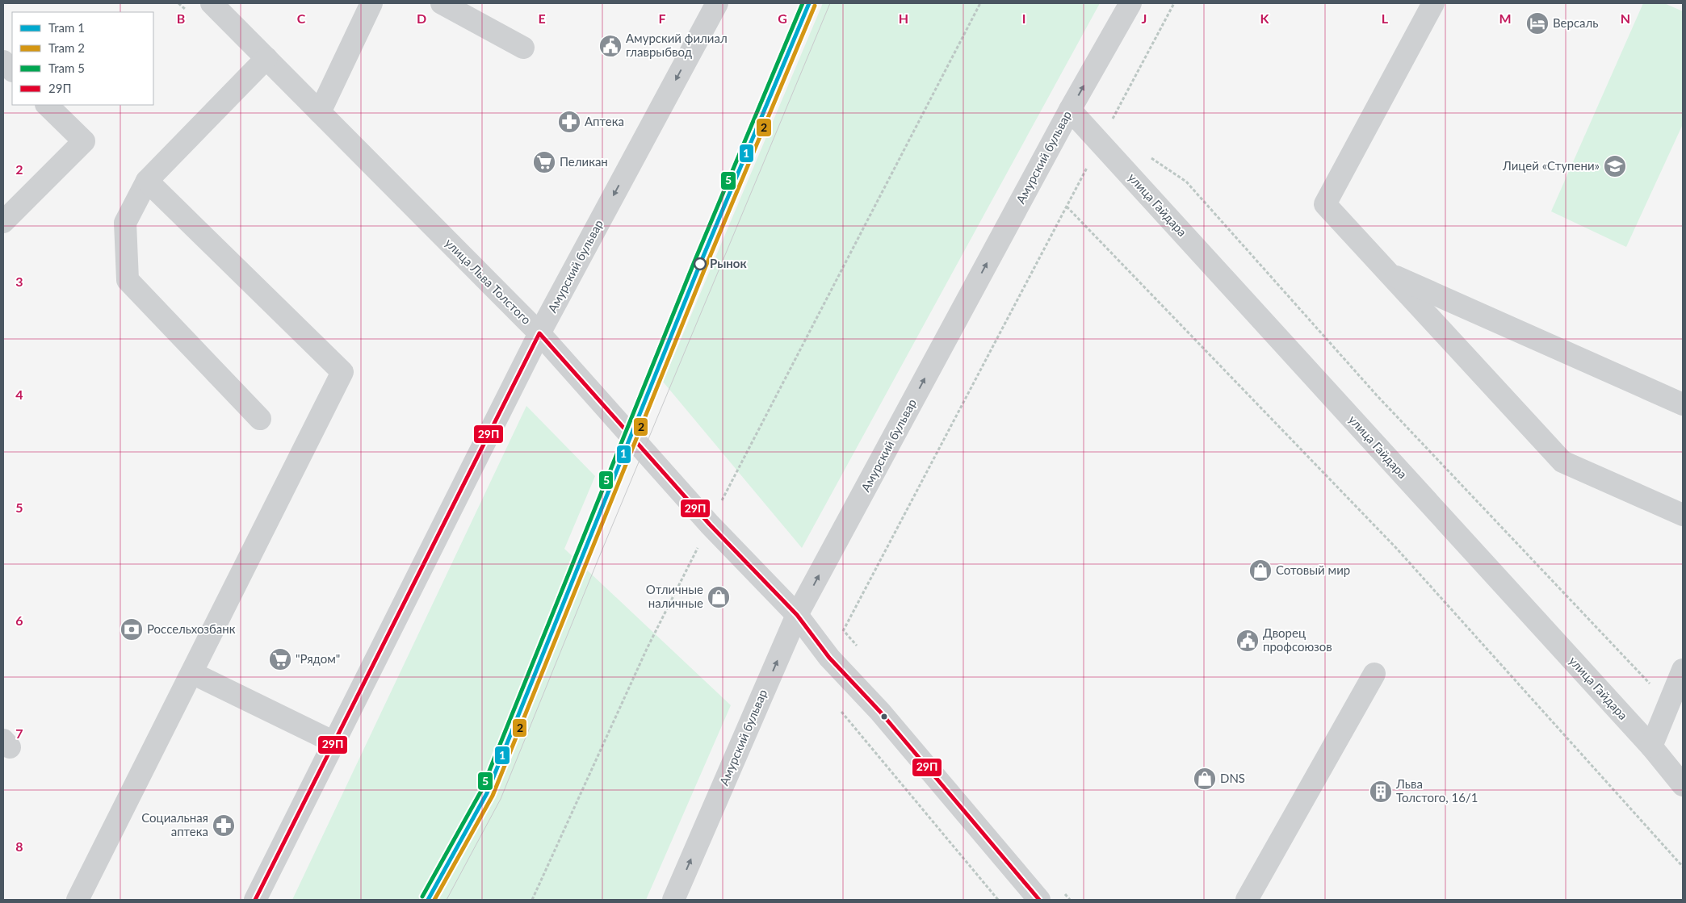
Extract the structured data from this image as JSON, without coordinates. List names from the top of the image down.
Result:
{
  "streets": {
    "street": ["Амурский бульвар", "улица Гайдара", "улица Льва Толстого"]
  },
  "crossings": [
    ["Амурский бульвар", "улица Гайдара"],
    ["Амурский бульвар", "улица Льва Толстого"]
  ],
  "places": {
    "hotel": ["Версаль"],
    "public building": ["Амурский филиал главрыбвод", "Дворец профсоюзов"],
    "pharmacy": ["Аптека", "Социальная аптека"],
    "supermarket": ["Пеликан", "\"Рядом\""],
    "school or university": ["Лицей «Ступени»"],
    "other": ["Рынок"],
    "shop": ["Сотовый мир", "Отличные наличные", "DNS"],
    "bank": ["Россельхозбанк"],
    "building": ["Льва Толстого, 16/1"]
  },
  "lines": [
    "tram line 1",
    "tram line 5",
    "tram line 2",
    "transit line 29П"
  ],
  "legend": [
    "Tram 1",
    "Tram 2",
    "Tram 5",
    "29П"
  ],
  "grid": {
    "columns": [
      "B",
      "C",
      "D",
      "E",
      "F",
      "G",
      "H",
      "I",
      "J",
      "K",
      "L",
      "M",
      "N"
    ],
    "rows": [
      "2",
      "3",
      "4",
      "5",
      "6",
      "7",
      "8"
    ]
  }
}
